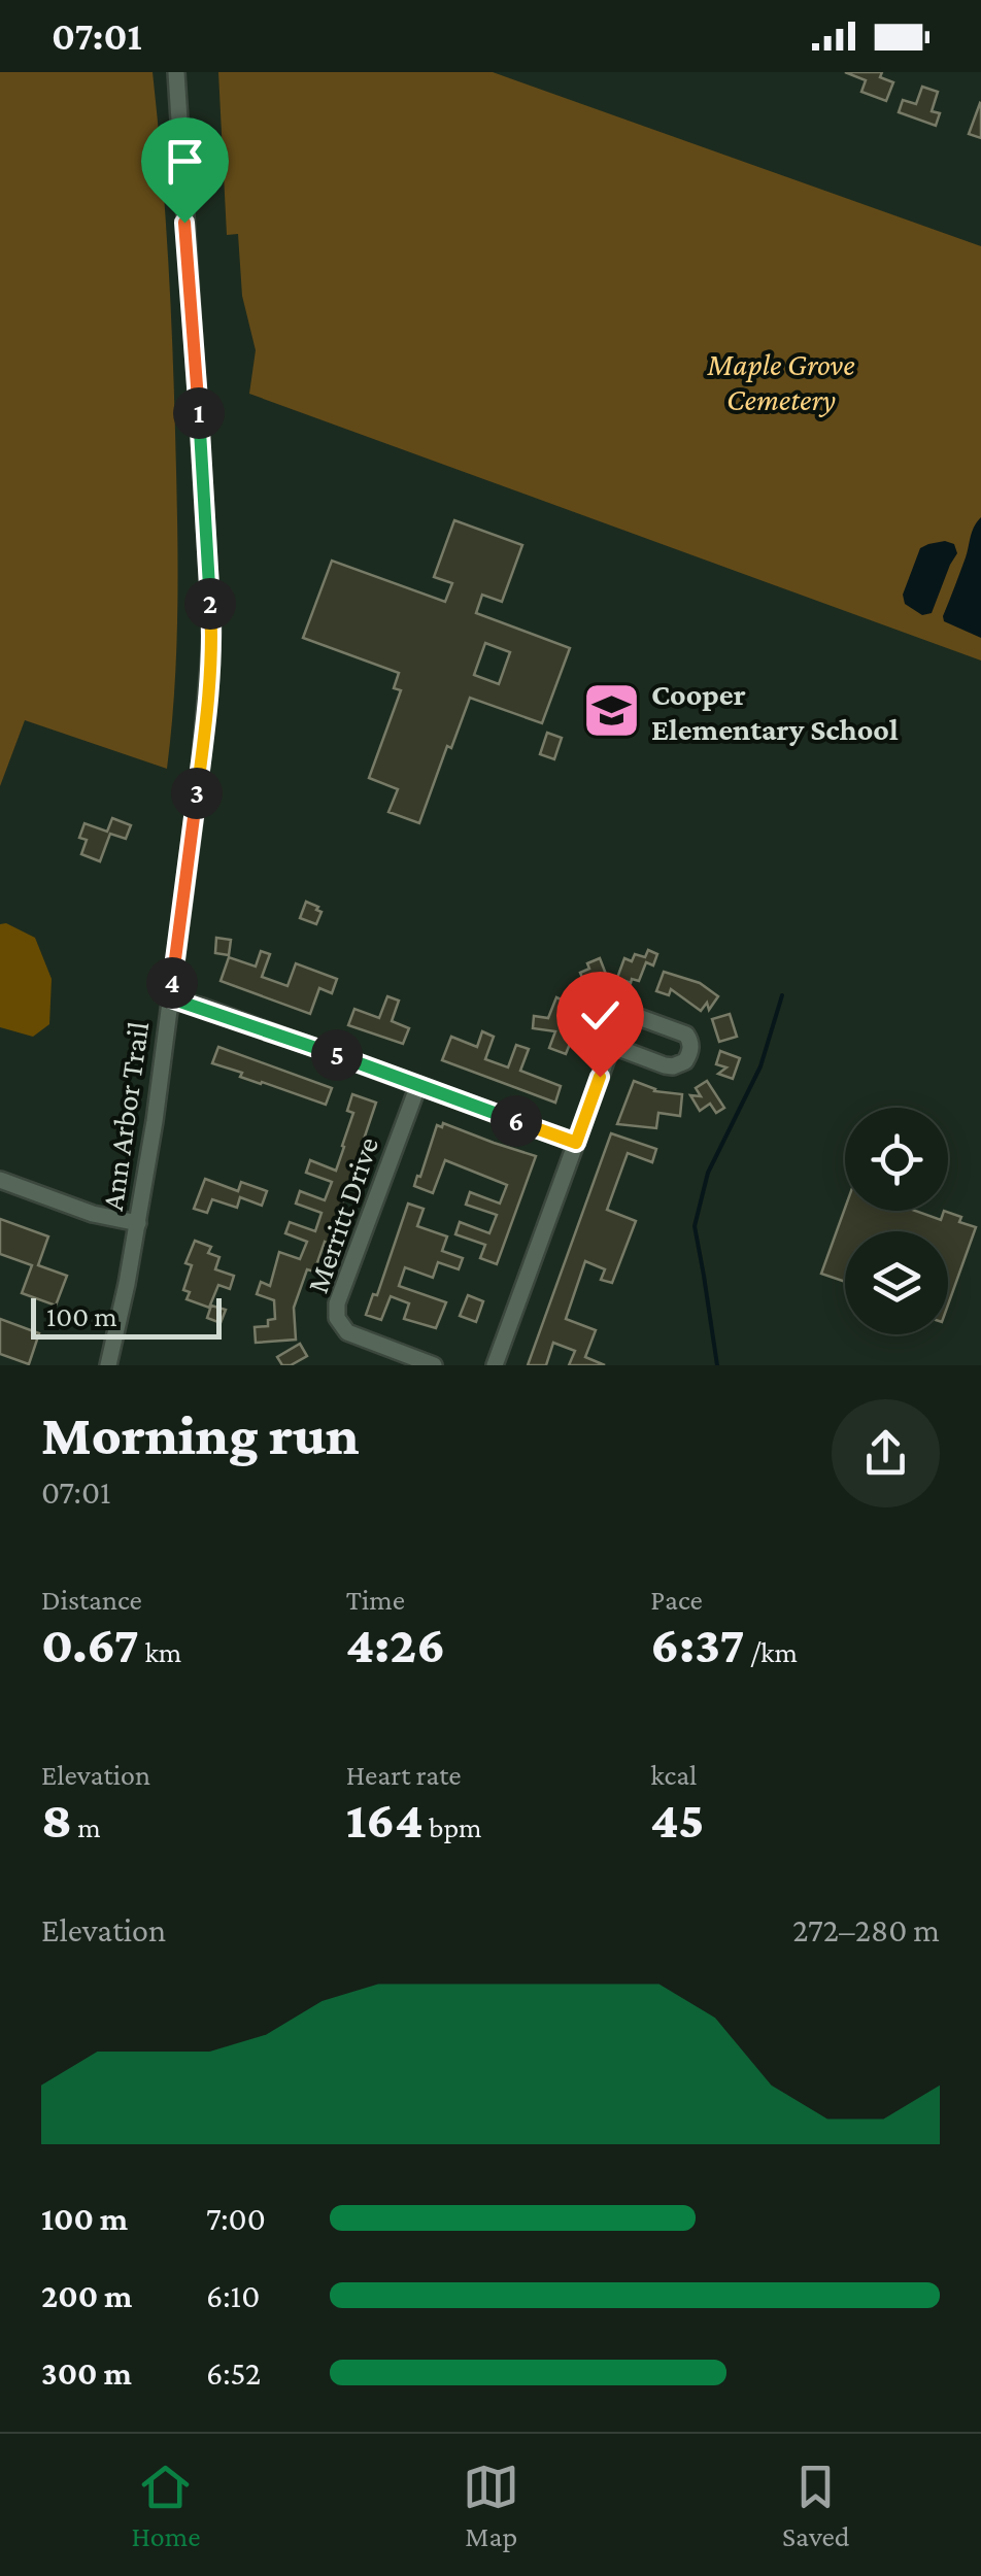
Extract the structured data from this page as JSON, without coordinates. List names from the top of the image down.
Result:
{
  "streets": {
    "street": ["Ann Arbor Trail", "Merritt Drive"]
  },
  "parks": ["Maple Grove Cemetery"],
  "places": {
    "school or university": ["Cooper Elementary School"]
  },
  "scale_bar": "100 m",
  "page": {
    "status": "07:01",
    "pins": [
      "1",
      "2",
      "3",
      "4",
      "5",
      "6"
    ],
    "scale": "100 m",
    "heading": ["Morning run", "07:01"],
    "stats": [
      ["Distance", "0.67 km"],
      ["Time", "4:26"],
      ["Pace", "6:37 /km"],
      ["Elevation", "8 m"],
      ["Heart rate", "164 bpm"],
      ["kcal", "45"]
    ],
    "chart": ["Elevation", "272–280 m"],
    "list": [
      {
        "name": "100 m",
        "note": "7:00"
      },
      {
        "name": "200 m",
        "note": "6:10"
      },
      {
        "name": "300 m",
        "note": "6:52"
      }
    ],
    "tabs": ["Home", "Map", "Saved"]
  }
}
